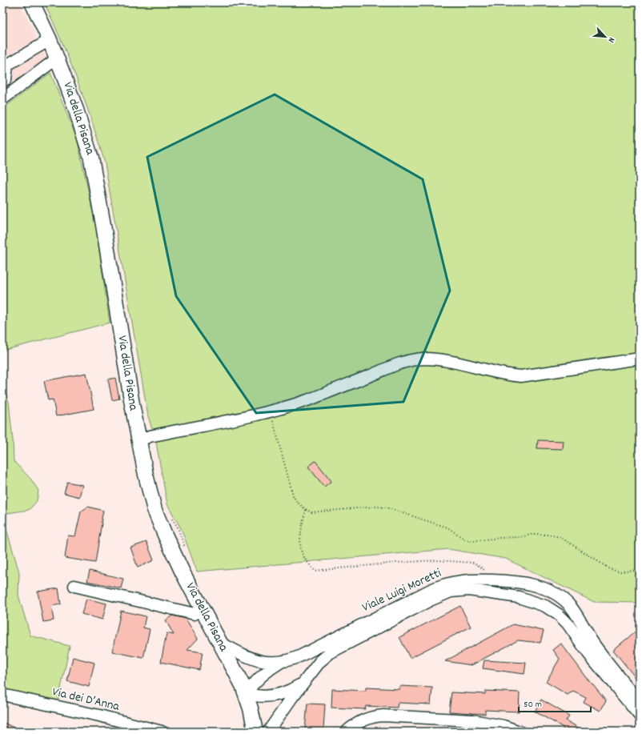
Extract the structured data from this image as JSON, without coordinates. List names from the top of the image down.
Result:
{
  "streets": {
    "main road": ["Via della Pisana"],
    "street": ["Viale Luigi Moretti", "Via dei D’Anna"]
  },
  "crossings": [
    ["Via della Pisana", "Viale Luigi Moretti"]
  ],
  "scale_bar": "50 m",
  "north": "bottom right"
}
